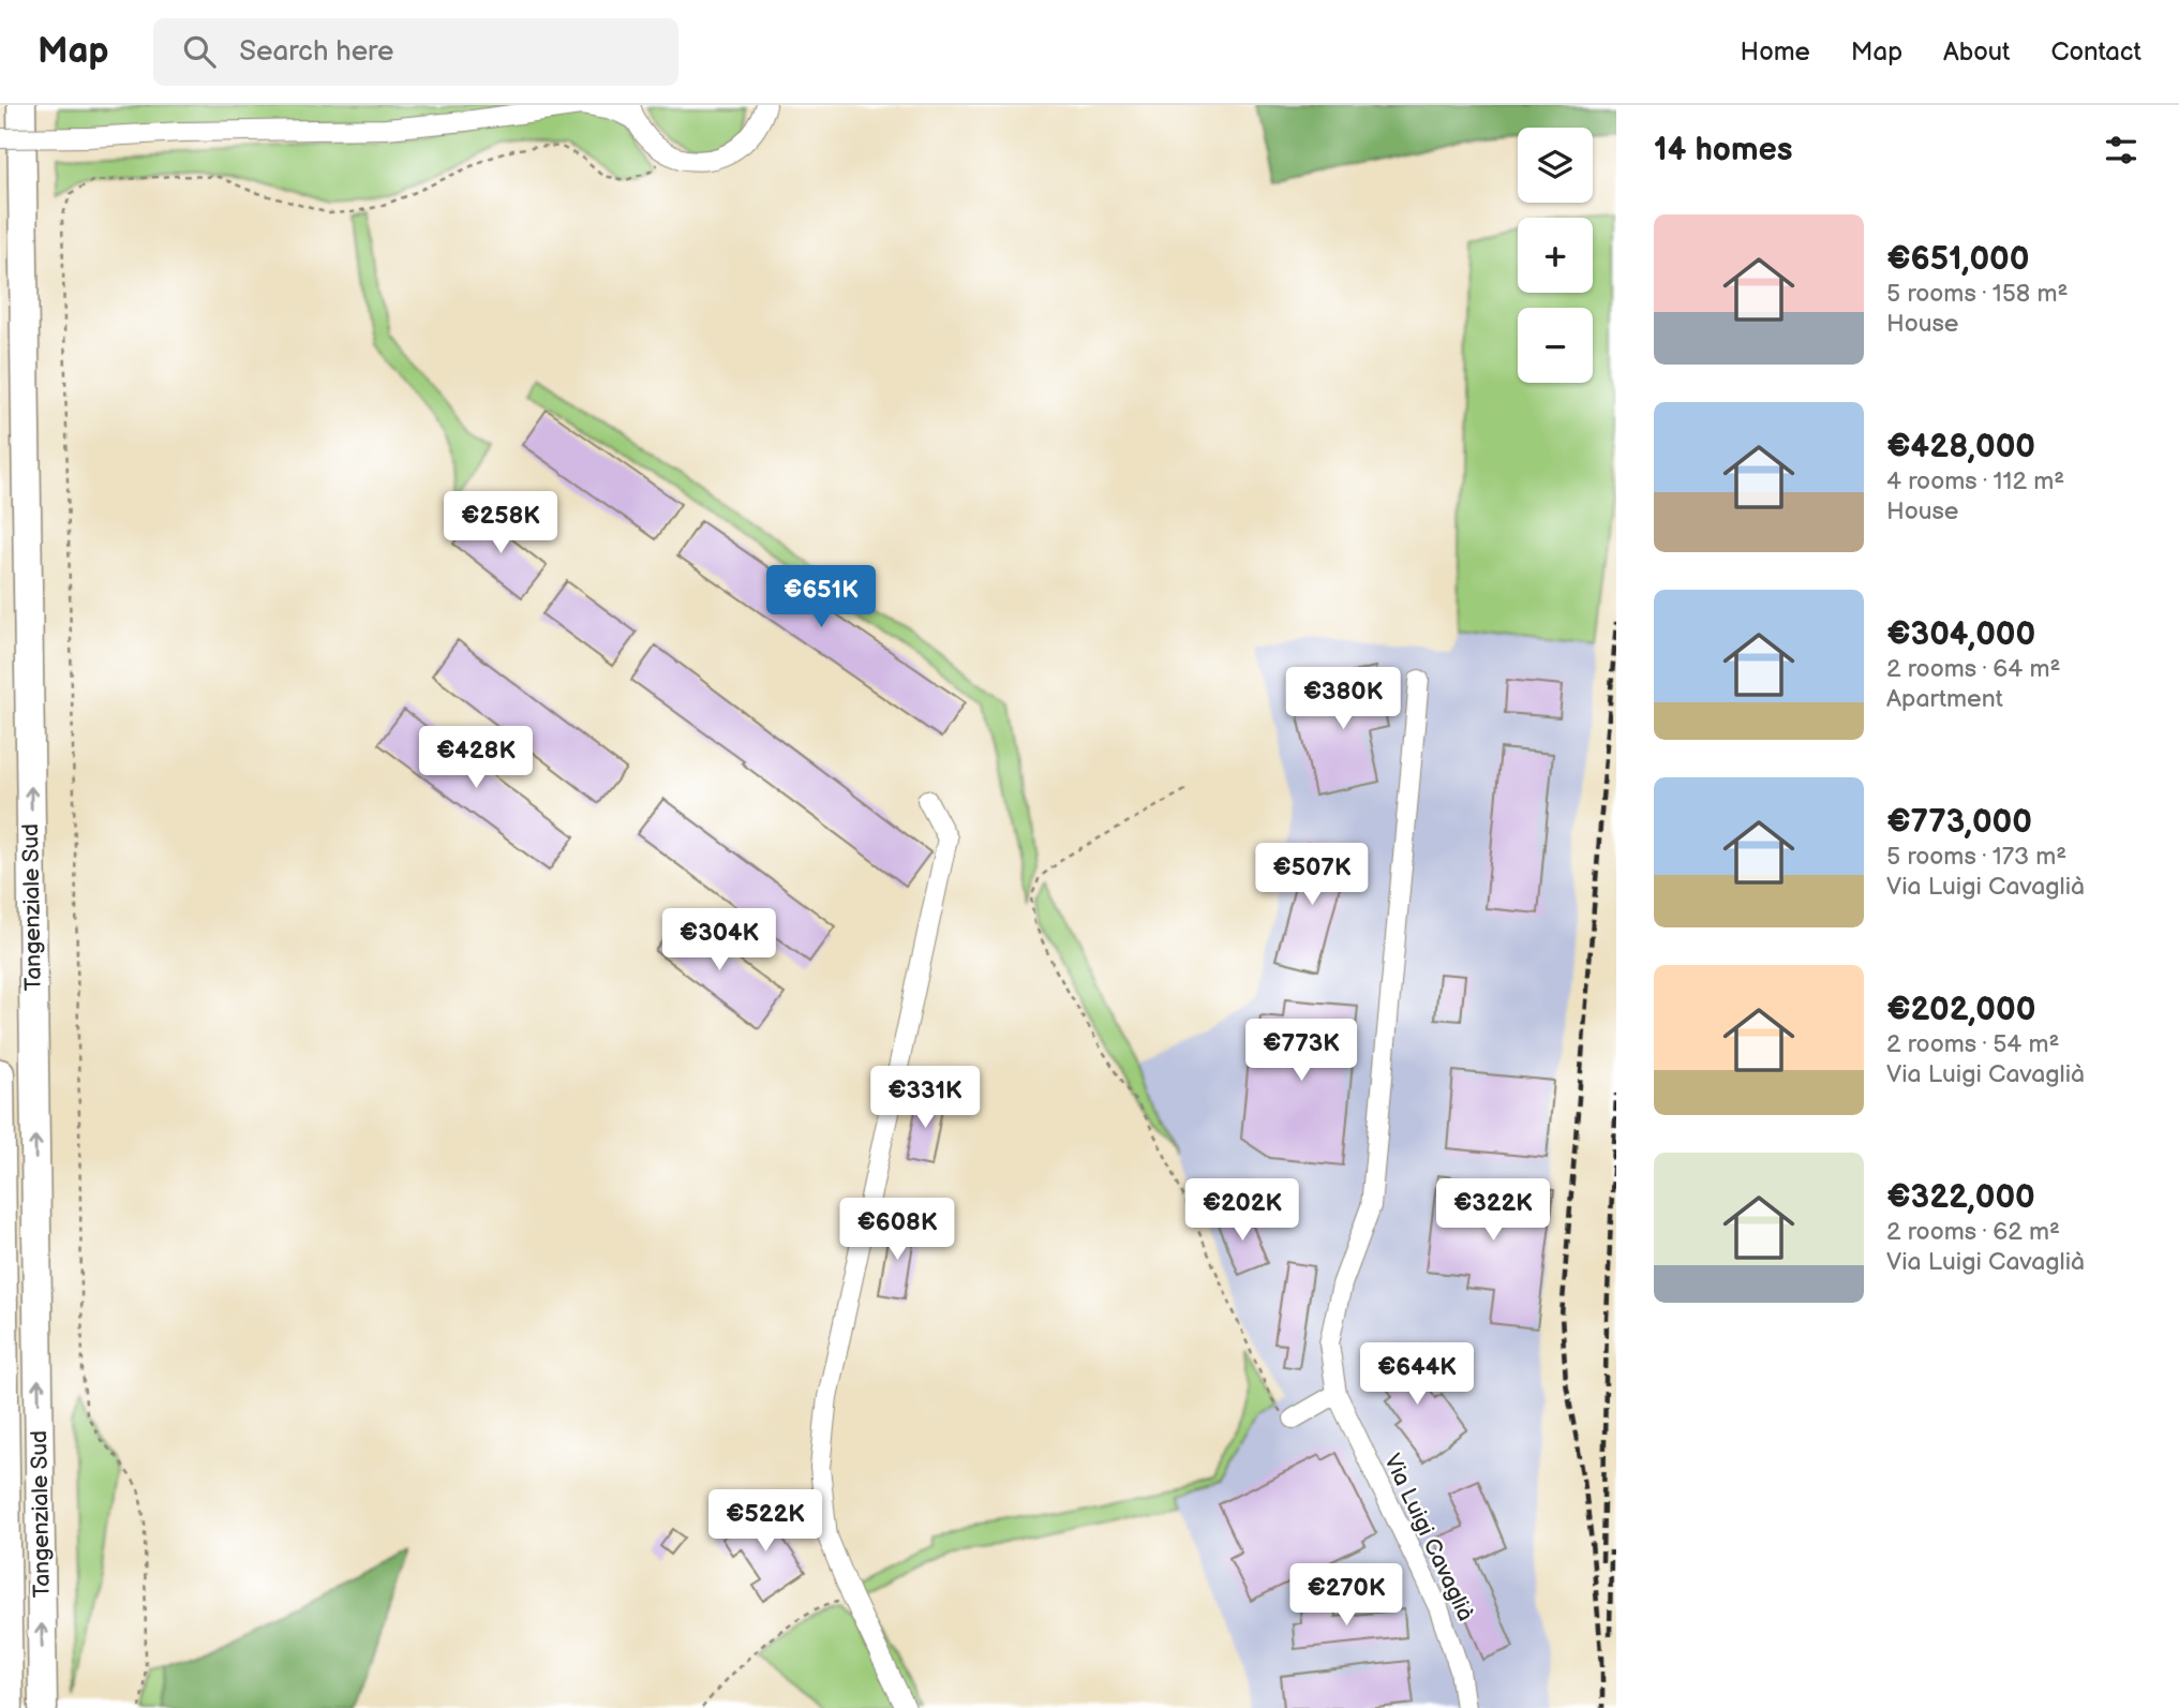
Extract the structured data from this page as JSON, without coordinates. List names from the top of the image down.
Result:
{
  "streets": {
    "highway": ["Tangenziale Sud"],
    "street": ["Via Luigi Cavaglià"]
  },
  "page": {
    "header": "Map",
    "search": "Search here",
    "nav": [
      "Home",
      "Map",
      "About",
      "Contact"
    ],
    "heading": "14 homes",
    "map_buttons": ["+", "−"],
    "list": [
      {
        "name": "€651,000",
        "note": "5 rooms · 158 m² · House"
      },
      {
        "name": "€428,000",
        "note": "4 rooms · 112 m² · House"
      },
      {
        "name": "€304,000",
        "note": "2 rooms · 64 m² · Apartment"
      },
      {
        "name": "€773,000",
        "note": "5 rooms · 173 m² · Via Luigi Cavaglià"
      },
      {
        "name": "€202,000",
        "note": "2 rooms · 54 m² · Via Luigi Cavaglià"
      },
      {
        "name": "€322,000",
        "note": "2 rooms · 62 m² · Via Luigi Cavaglià"
      }
    ],
    "price": [
      "€258K",
      "€651K",
      "€380K",
      "€428K",
      "€507K",
      "€304K",
      "€773K",
      "€331K",
      "€202K",
      "€322K",
      "€608K",
      "€644K",
      "€522K",
      "€270K"
    ]
  }
}
